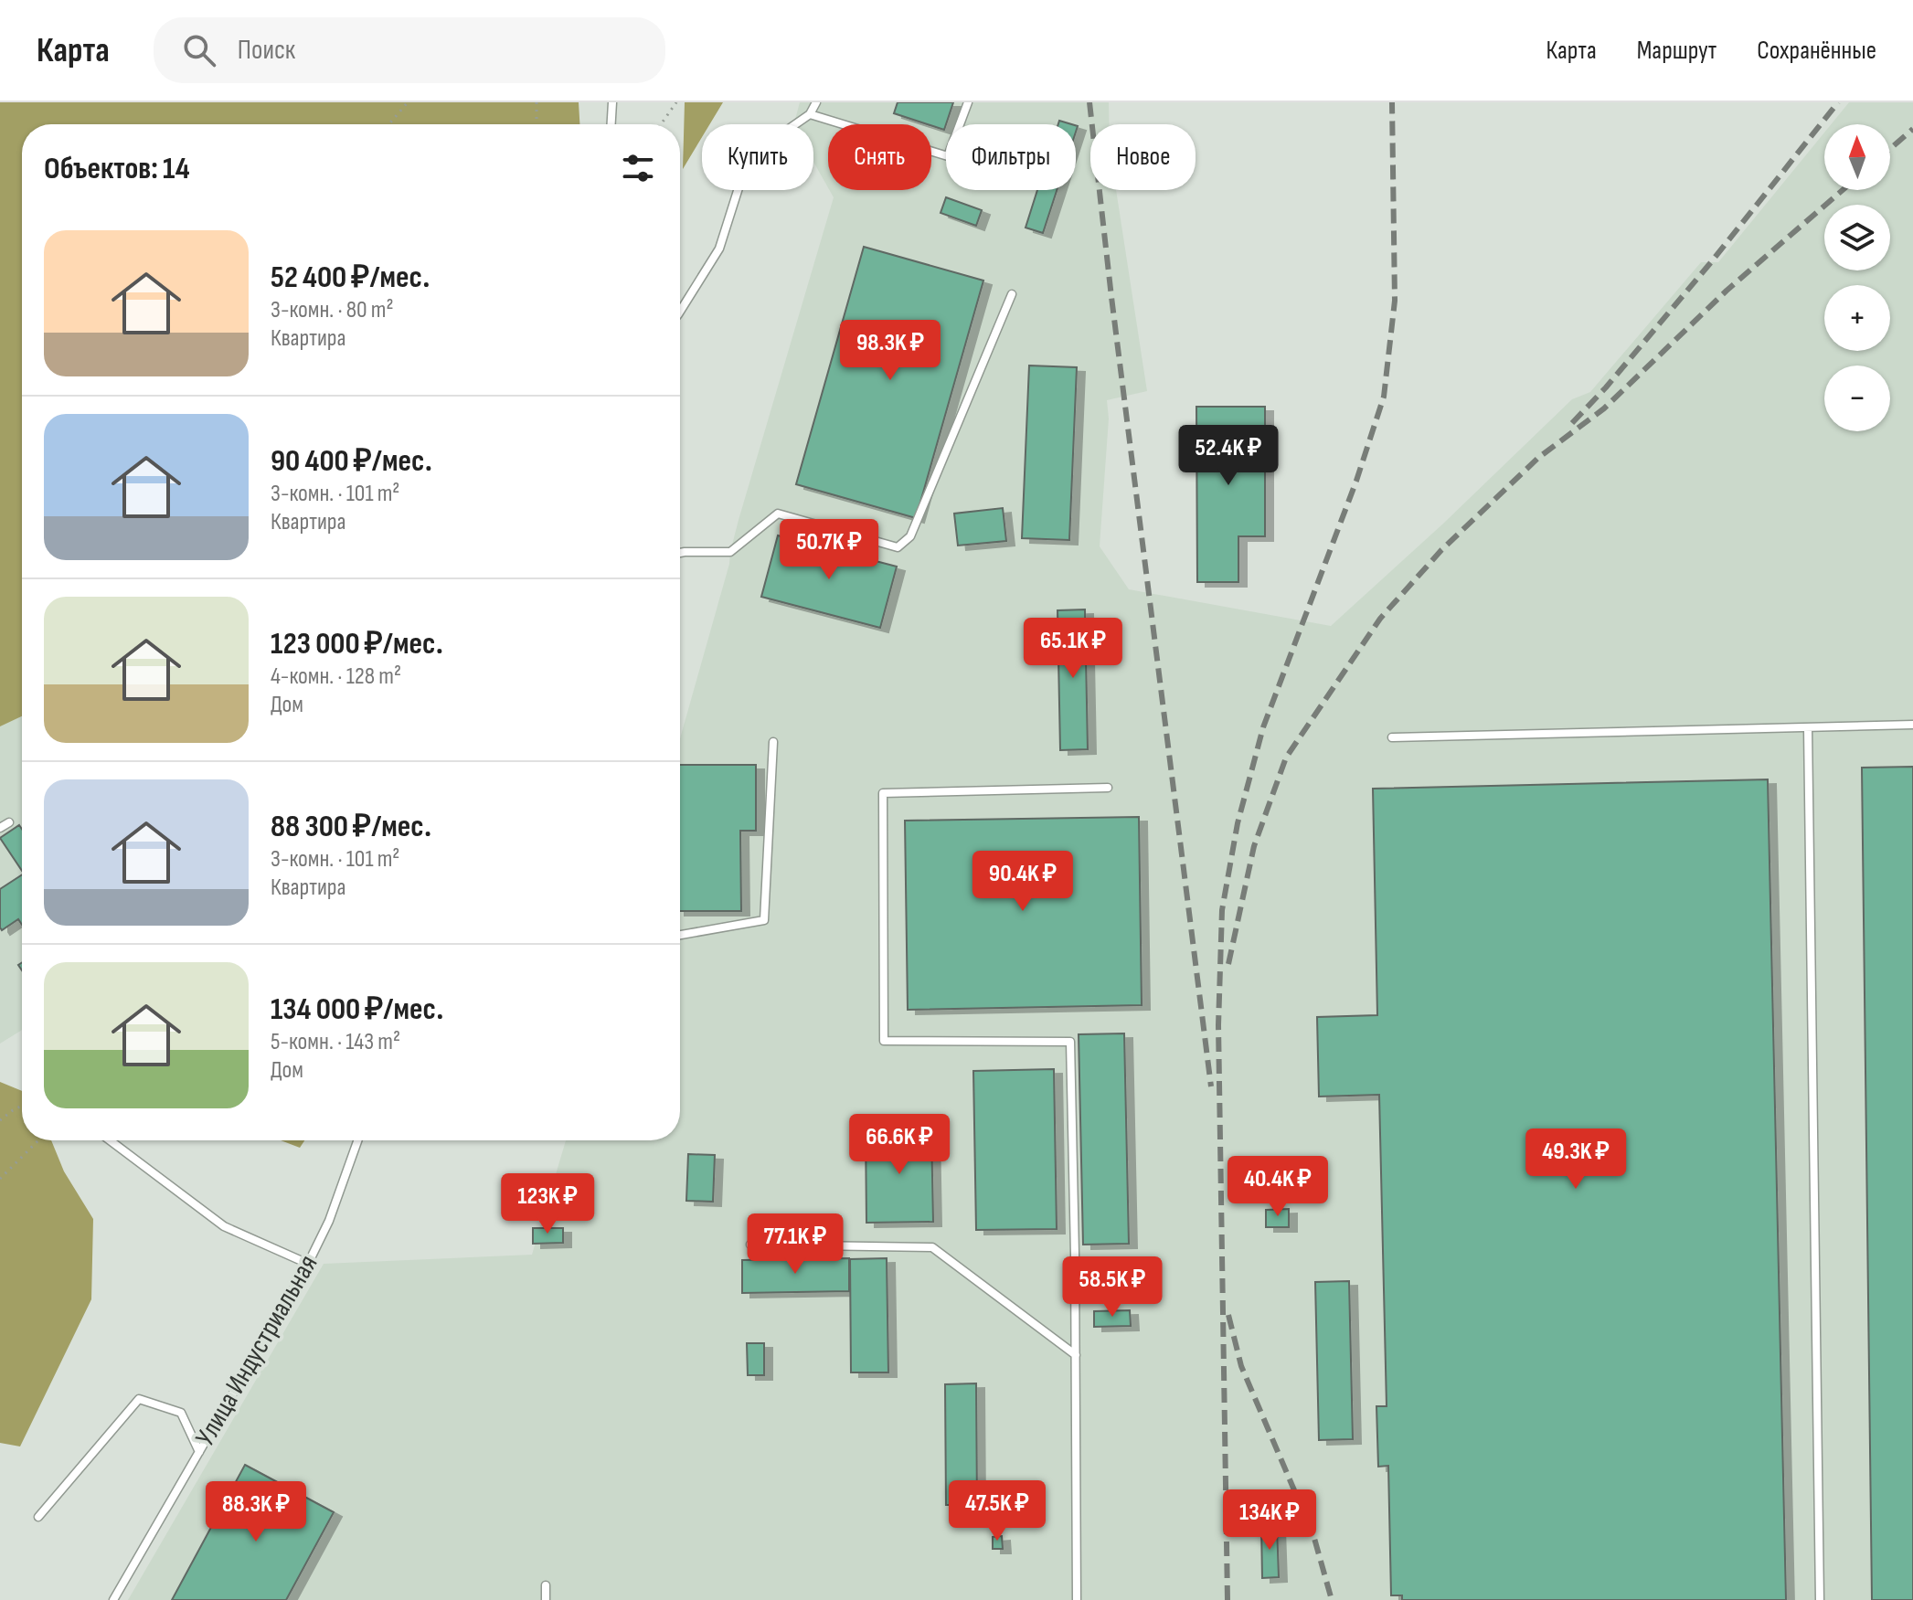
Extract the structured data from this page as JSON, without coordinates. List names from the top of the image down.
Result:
{
  "streets": {
    "lane": ["Улица Индустриальная"]
  },
  "north": "top",
  "page": {
    "header": "Карта",
    "search": "Поиск",
    "nav": ["Карта", "Маршрут", "Сохранённые"],
    "map_buttons": ["+", "−"],
    "chip": [
      "Купить",
      "Снять",
      "Фильтры",
      "Новое"
    ],
    "heading": "Объектов: 14",
    "list": [
      {
        "name": "52 400 ₽/мес.",
        "note": "3-комн. · 80 m² · Квартира"
      },
      {
        "name": "90 400 ₽/мес.",
        "note": "3-комн. · 101 m² · Квартира"
      },
      {
        "name": "123 000 ₽/мес.",
        "note": "4-комн. · 128 m² · Дом"
      },
      {
        "name": "88 300 ₽/мес.",
        "note": "3-комн. · 101 m² · Квартира"
      },
      {
        "name": "134 000 ₽/мес.",
        "note": "5-комн. · 143 m² · Дом"
      }
    ],
    "price": [
      "98.3K ₽",
      "52.4K ₽",
      "50.7K ₽",
      "65.1K ₽",
      "90.4K ₽",
      "66.6K ₽",
      "49.3K ₽",
      "40.4K ₽",
      "123K ₽",
      "77.1K ₽",
      "58.5K ₽",
      "47.5K ₽",
      "88.3K ₽",
      "134K ₽"
    ]
  }
}
